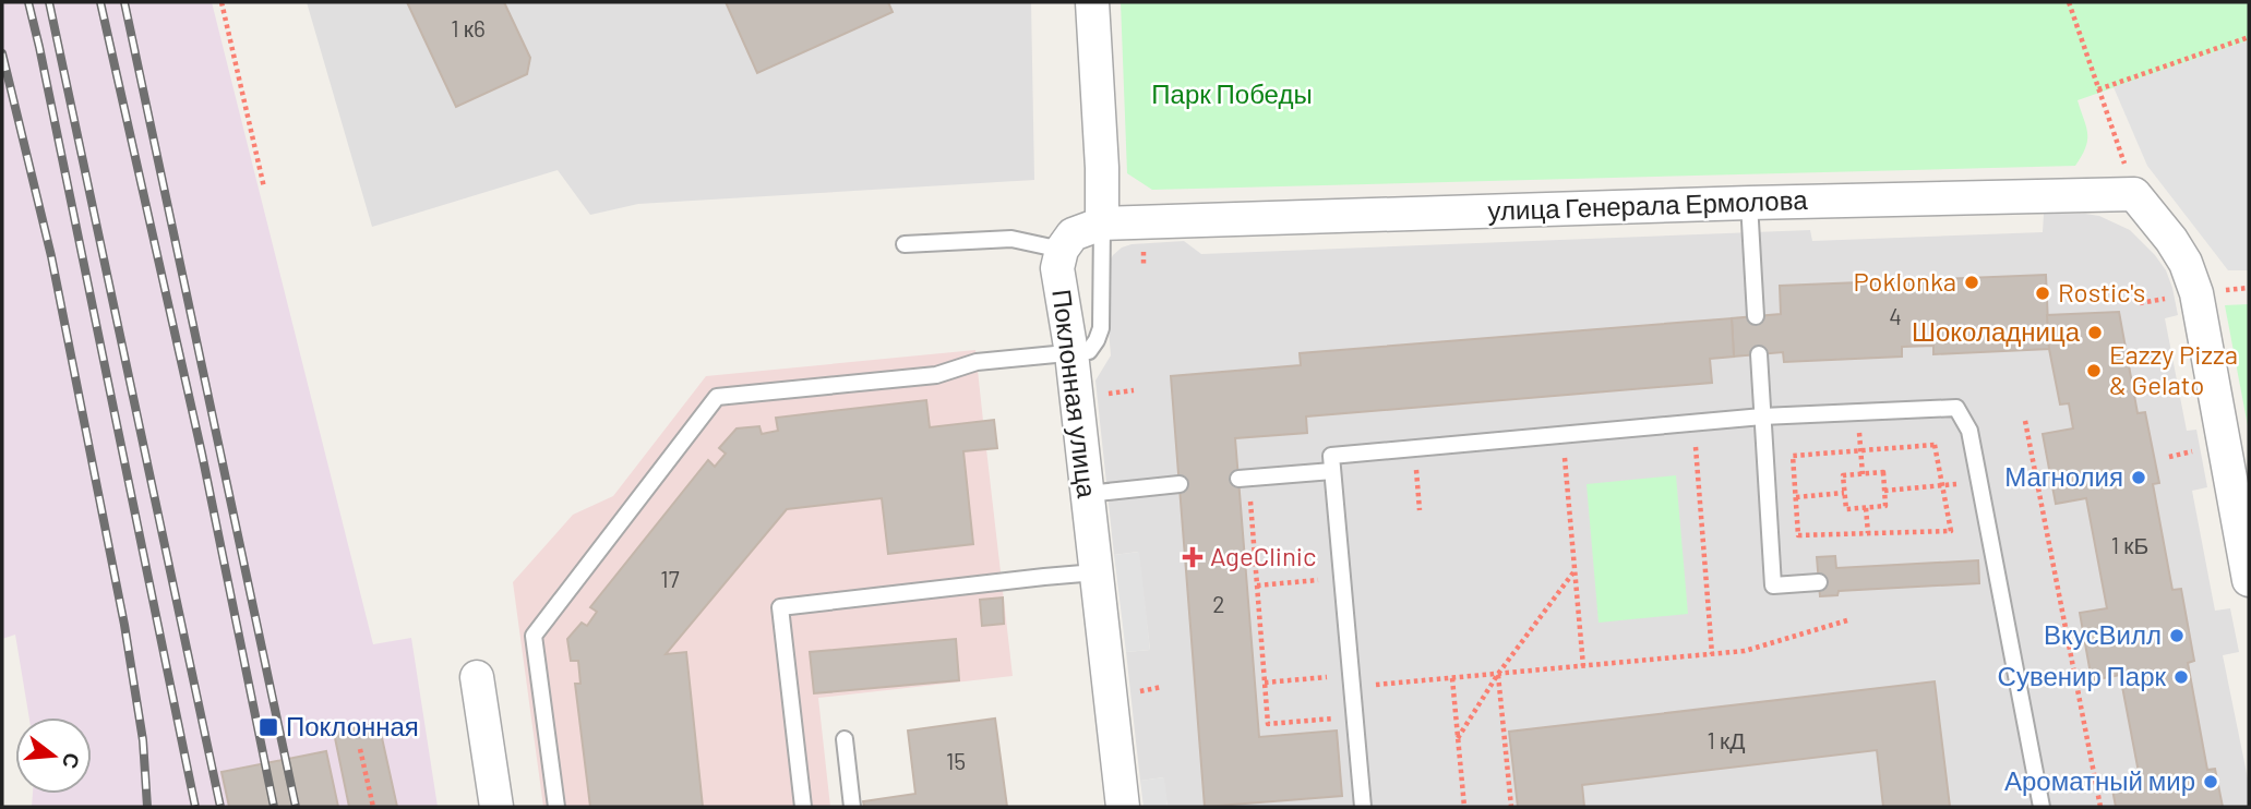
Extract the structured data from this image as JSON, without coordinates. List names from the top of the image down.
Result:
{
  "streets": {
    "street": ["улица Генерала Ермолова", "Поклонная улица"]
  },
  "crossings": [
    ["улица Генерала Ермолова", "Поклонная улица"]
  ],
  "parks": ["Парк Победы"],
  "places": {
    "other": [
      "Poklonka",
      "Rostic's",
      "Шоколадница",
      "Eazzy Pizza & Gelato",
      "Магнолия",
      "ВкусВилл",
      "Сувенир Парк",
      "Ароматный мир"
    ],
    "health": ["AgeClinic"],
    "transit": ["Поклонная"]
  },
  "house_numbers": [
    "1 к6",
    "4",
    "1 кБ",
    "17",
    "2",
    "1 кД",
    "15"
  ],
  "north": "right"
}
